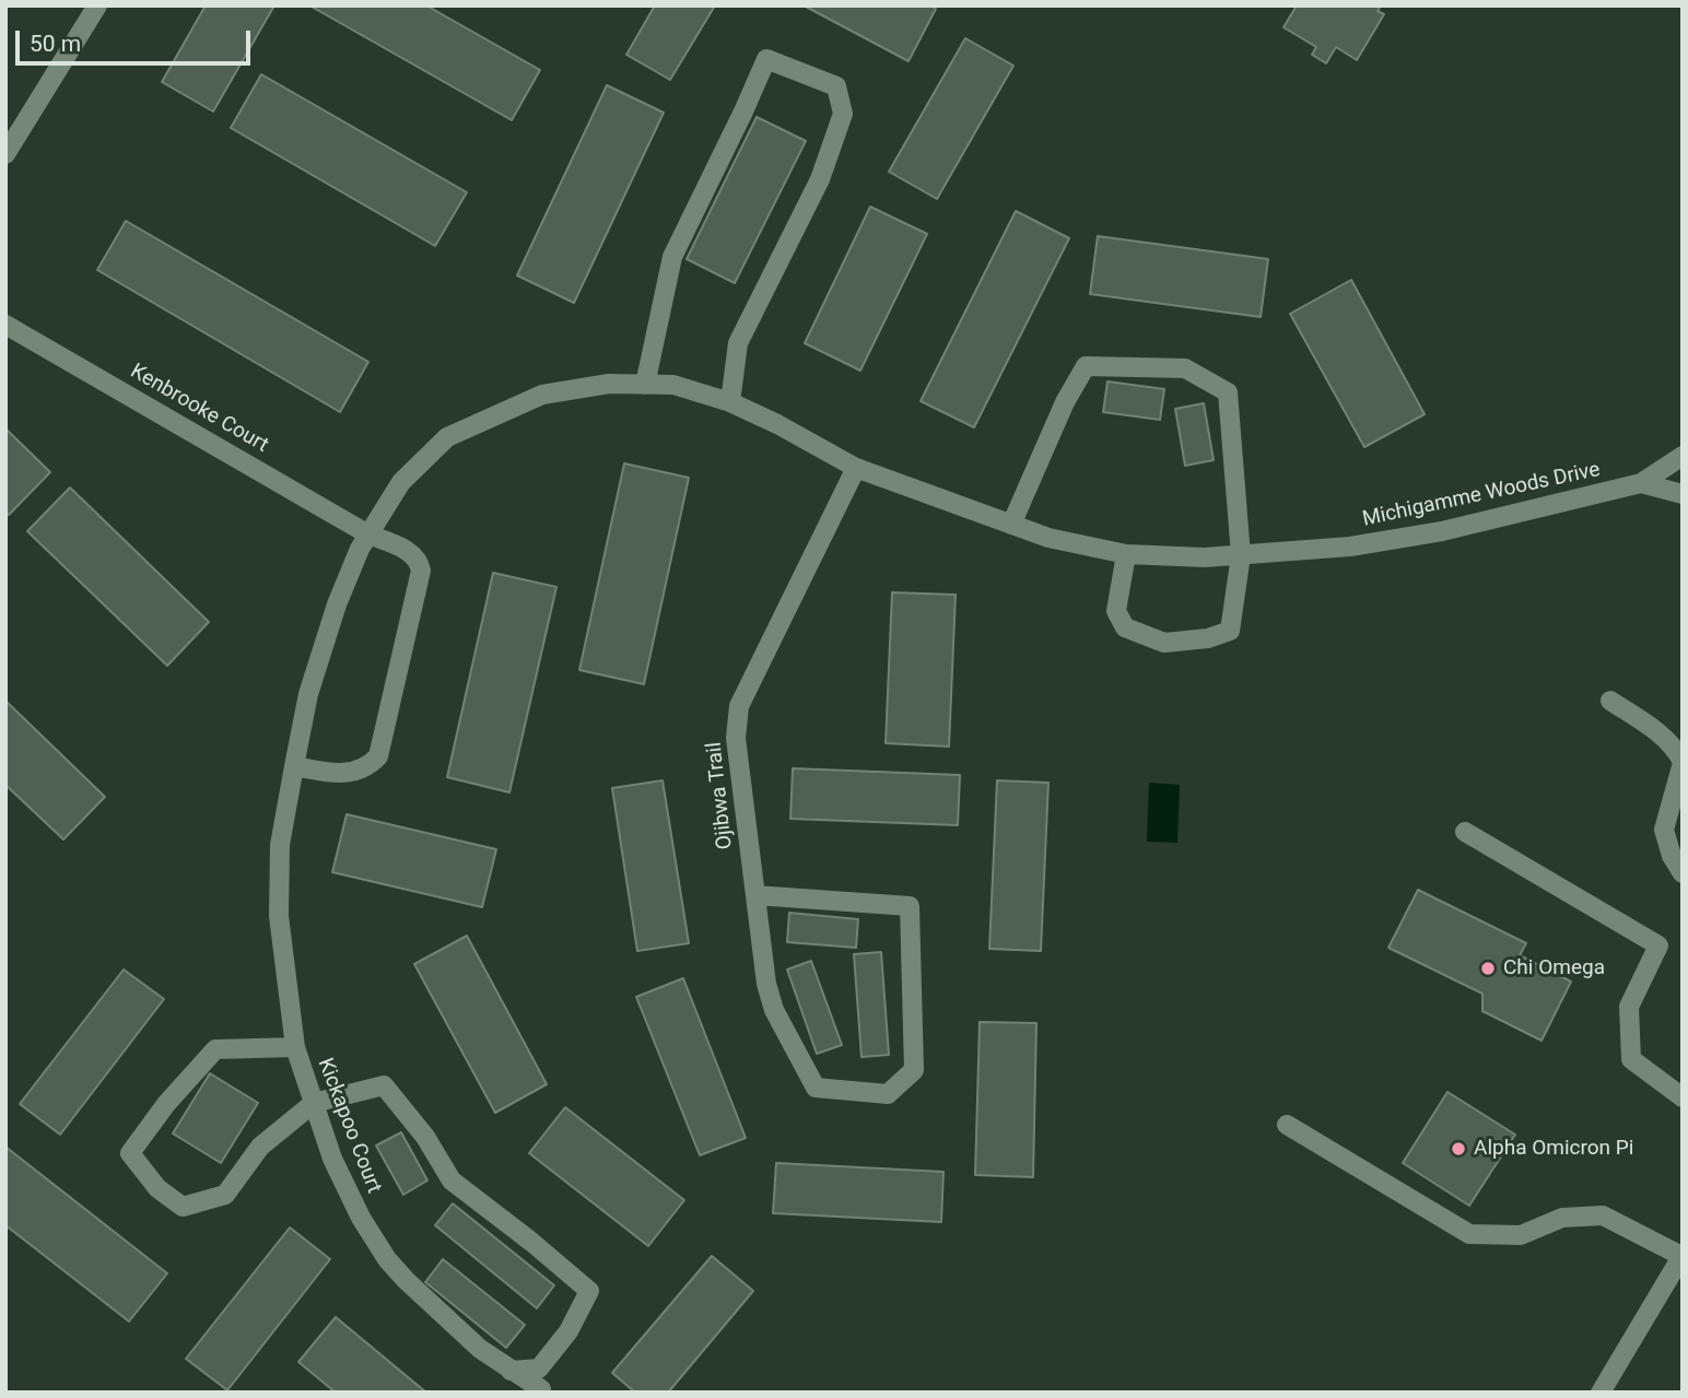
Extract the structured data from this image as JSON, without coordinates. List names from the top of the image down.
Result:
{
  "streets": {
    "street": [
      "Kenbrooke Court",
      "Michigamme Woods Drive",
      "Ojibwa Trail",
      "Kickapoo Court"
    ]
  },
  "crossings": [
    ["Kenbrooke Court", "Michigamme Woods Drive"],
    ["Michigamme Woods Drive", "Ojibwa Trail"],
    ["Michigamme Woods Drive", "Kickapoo Court"]
  ],
  "places": ["Chi Omega", "Alpha Omicron Pi"],
  "scale_bar": "50 m"
}
